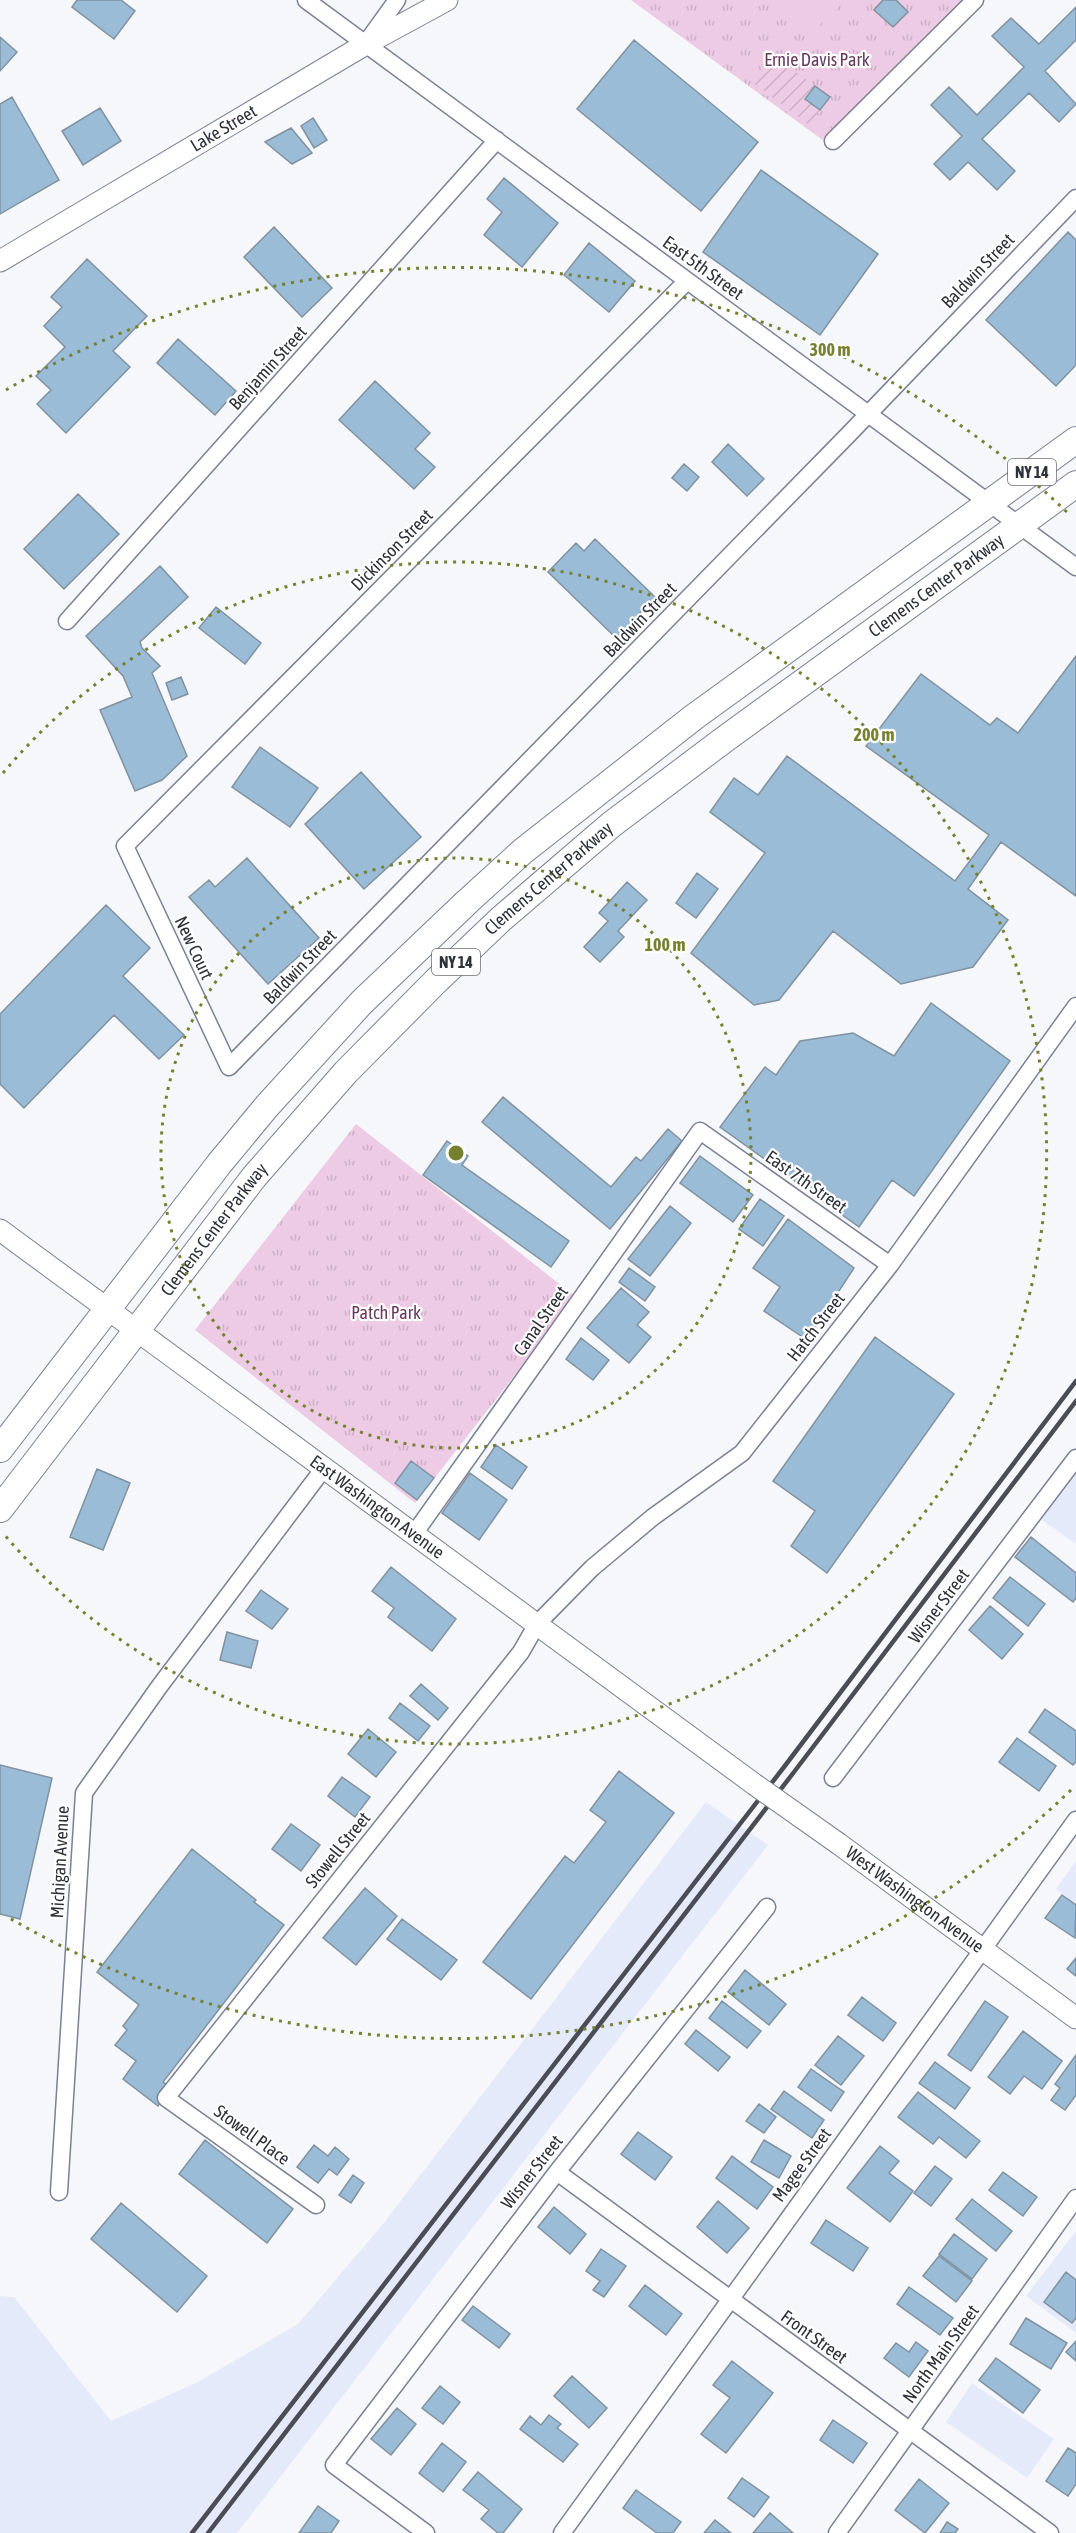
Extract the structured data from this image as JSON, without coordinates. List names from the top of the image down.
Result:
{
  "streets": {
    "main road": ["NY 14", "Clemens Center Parkway"],
    "street": [
      "Lake Street",
      "East 5th Street",
      "Baldwin Street",
      "Benjamin Street",
      "Dickinson Street",
      "New Court",
      "East 7th Street",
      "Canal Street",
      "Hatch Street",
      "East Washington Avenue",
      "Wisner Street",
      "Stowell Street",
      "Michigan Avenue",
      "West Washington Avenue",
      "Stowell Place",
      "Magee Street",
      "Front Street",
      "North Main Street"
    ]
  },
  "crossings": [
    ["Lake Street", "East 5th Street"],
    ["East 5th Street", "Baldwin Street"],
    ["East 5th Street", "Benjamin Street"],
    ["East 5th Street", "Dickinson Street"],
    ["East 5th Street", "Clemens Center Parkway"],
    ["Baldwin Street", "New Court"],
    ["Dickinson Street", "New Court"],
    ["Clemens Center Parkway", "East Washington Avenue"],
    ["East 7th Street", "Canal Street"],
    ["East 7th Street", "Hatch Street"],
    ["Canal Street", "East Washington Avenue"],
    ["Hatch Street", "East Washington Avenue"],
    ["Hatch Street", "Stowell Street"],
    ["East Washington Avenue", "Stowell Street"],
    ["East Washington Avenue", "Michigan Avenue"],
    ["East Washington Avenue", "West Washington Avenue"],
    ["Wisner Street", "Front Street"],
    ["Stowell Street", "Stowell Place"],
    ["West Washington Avenue", "Magee Street"],
    ["Magee Street", "Front Street"],
    ["Front Street", "North Main Street"]
  ],
  "parks": ["Ernie Davis Park", "Patch Park"],
  "rings": ["300 m", "200 m", "100 m"]
}
